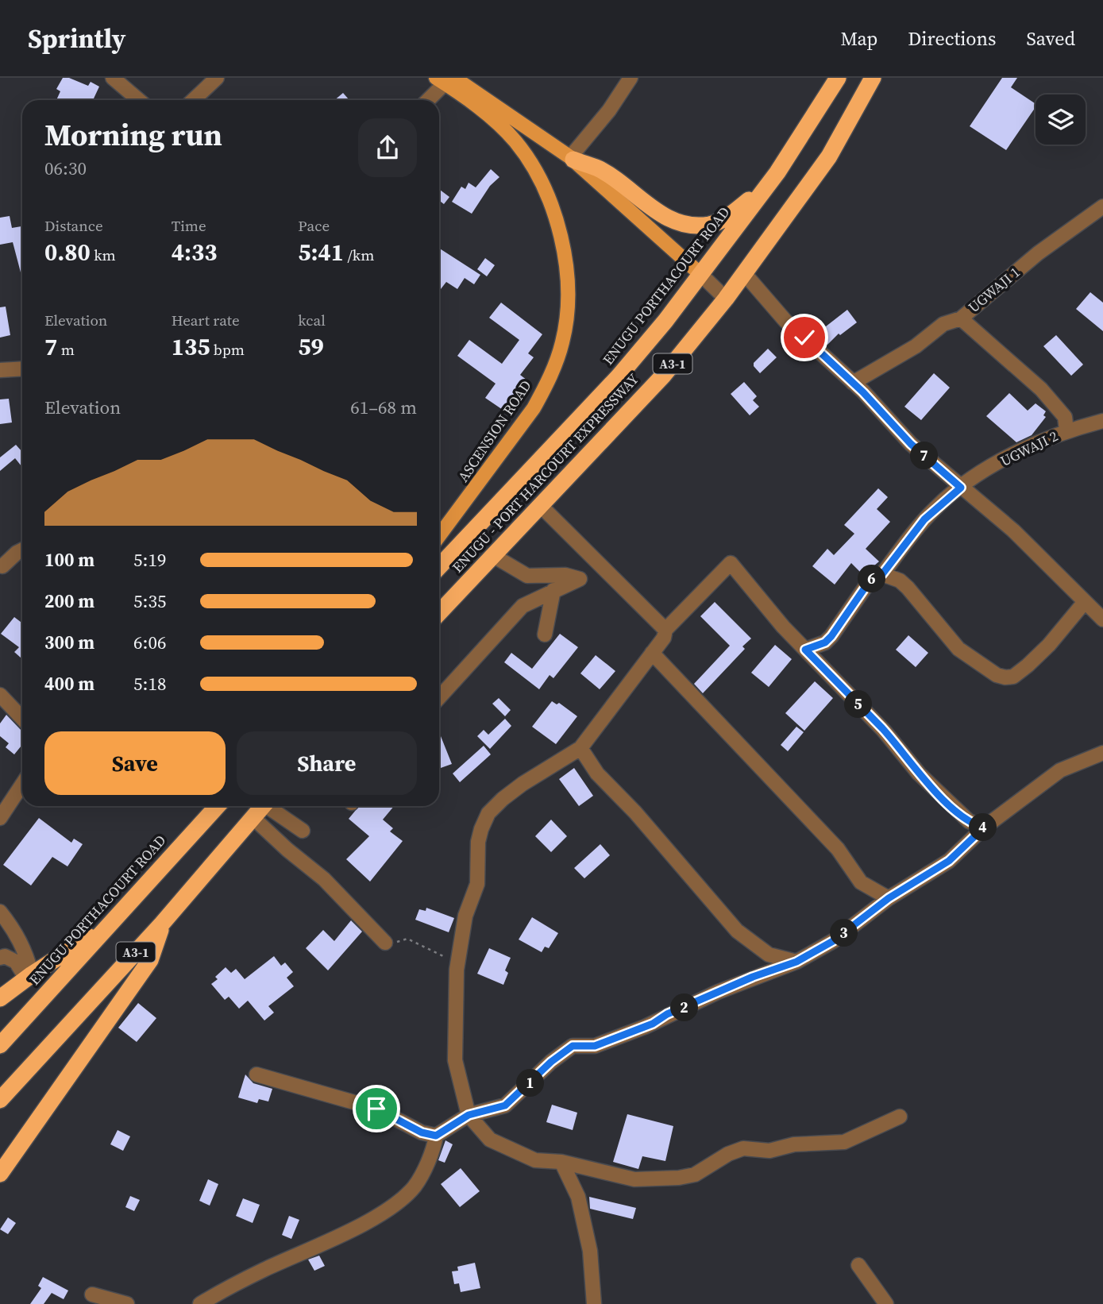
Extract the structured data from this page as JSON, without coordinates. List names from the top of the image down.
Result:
{
  "streets": {
    "highway": ["ENUGU PORTHACOURT ROAD", "A3-1", "ENUGU - PORT HARCOURT EXPRESSWAY"],
    "main road": ["ASCENSION ROAD"],
    "street": ["UGWAJI 1", "UGWAJI 2"]
  },
  "page": {
    "header": "Sprintly",
    "nav": ["Map", "Directions", "Saved"],
    "heading": ["Morning run", "06:30"],
    "stats": [
      ["Distance", "0.80 km"],
      ["Time", "4:33"],
      ["Pace", "5:41 /km"],
      ["Elevation", "7 m"],
      ["Heart rate", "135 bpm"],
      ["kcal", "59"]
    ],
    "chart": ["Elevation", "61–68 m"],
    "pins": [
      "7",
      "6",
      "5",
      "4",
      "3",
      "2",
      "1"
    ],
    "list": [
      {
        "name": "100 m",
        "note": "5:19"
      },
      {
        "name": "200 m",
        "note": "5:35"
      },
      {
        "name": "300 m",
        "note": "6:06"
      },
      {
        "name": "400 m",
        "note": "5:18"
      }
    ],
    "buttons": ["Save", "Share"]
  }
}
